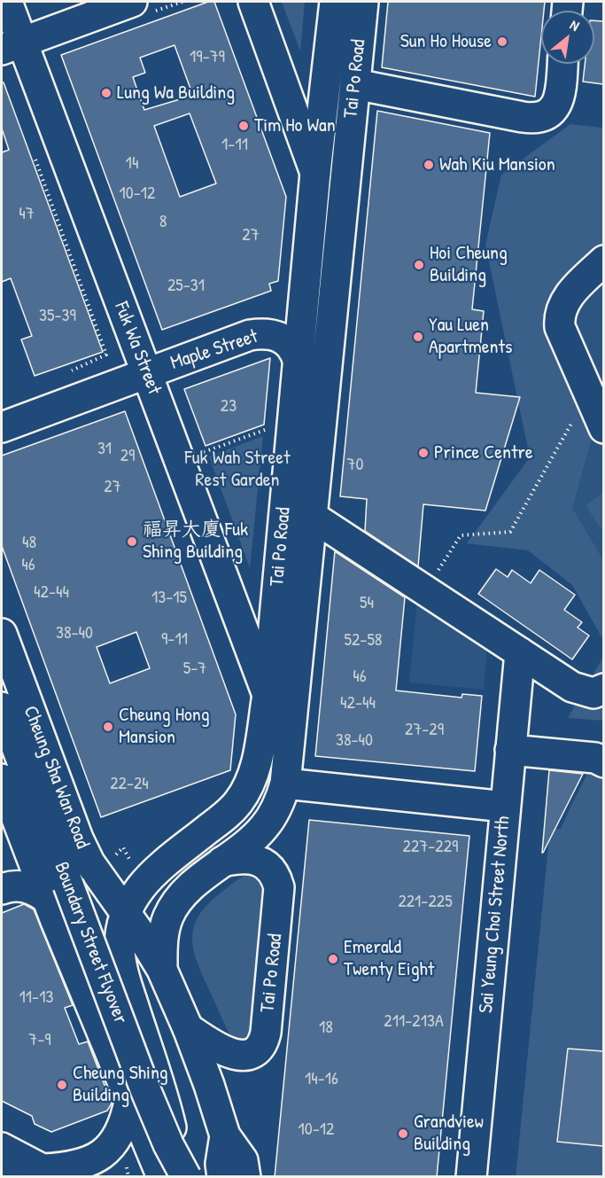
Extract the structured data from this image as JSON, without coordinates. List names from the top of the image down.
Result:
{
  "streets": {
    "main road": [
      "Tai Po Road",
      "Fuk Wa Street",
      "Maple Street",
      "Cheung Sha Wan Road",
      "Sai Yeung Choi Street North",
      "Boundary Street Flyover"
    ]
  },
  "crossings": [
    ["Tai Po Road", "Fuk Wa Street"],
    ["Tai Po Road", "Maple Street"],
    ["Tai Po Road", "Cheung Sha Wan Road"],
    ["Fuk Wa Street", "Maple Street"]
  ],
  "parks": ["Fuk Wah Street Rest Garden"],
  "places": [
    "Sun Ho House",
    "Lung Wa Building",
    "Tim Ho Wan",
    "Wah Kiu Mansion",
    "Hoi Cheung Building",
    "Yau Luen Apartments",
    "Prince Centre",
    "福昇大廈 Fuk Shing Building",
    "Cheung Hong Mansion",
    "Emerald Twenty Eight",
    "Cheung Shing Building",
    "Grandview Building"
  ],
  "house_numbers": [
    "19-79",
    "1-11",
    "14",
    "10-12",
    "47",
    "8",
    "27",
    "25-31",
    "35-39",
    "23",
    "31",
    "29",
    "70",
    "27",
    "48",
    "46",
    "42-44",
    "13-15",
    "54",
    "38-40",
    "9-11",
    "52-58",
    "5-7",
    "46",
    "42-44",
    "27-29",
    "38-40",
    "22-24",
    "227-229",
    "221-225",
    "11-13",
    "211-213A",
    "18",
    "7-9",
    "14-16",
    "10-12"
  ],
  "north": "top right"
}
